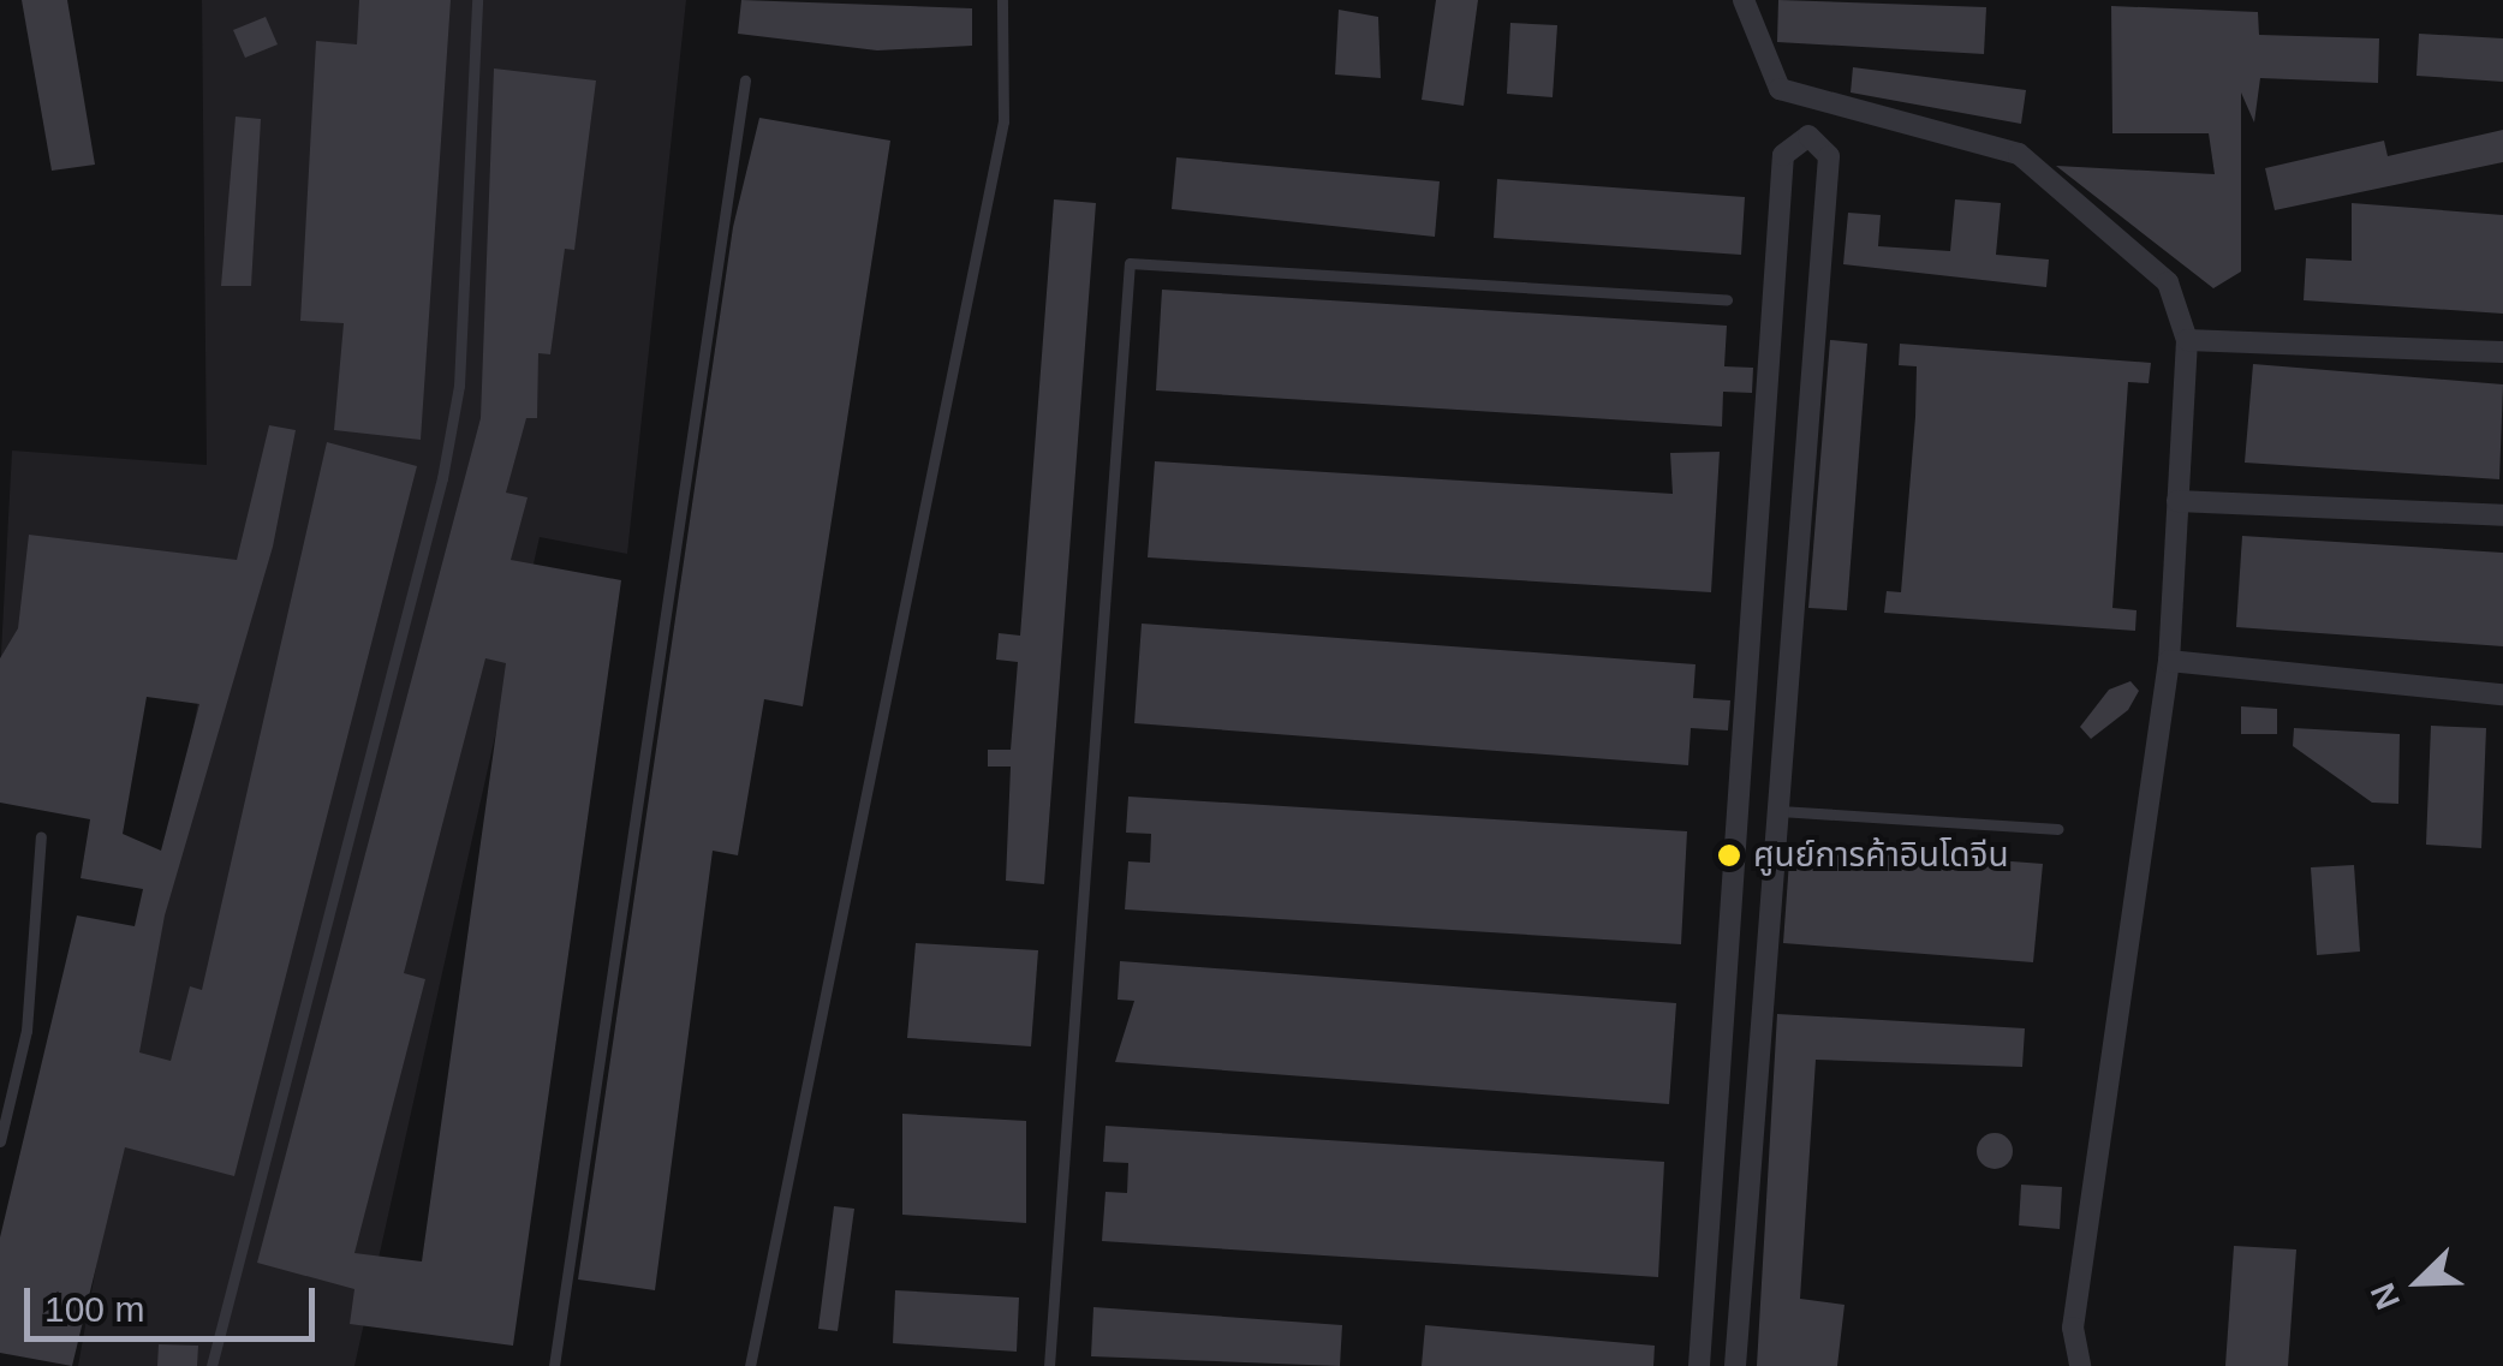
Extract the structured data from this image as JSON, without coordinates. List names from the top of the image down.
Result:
{
  "places": ["ศูนย์การค้าอินโดจีน"],
  "scale_bar": "100 m",
  "north": "bottom left"
}
